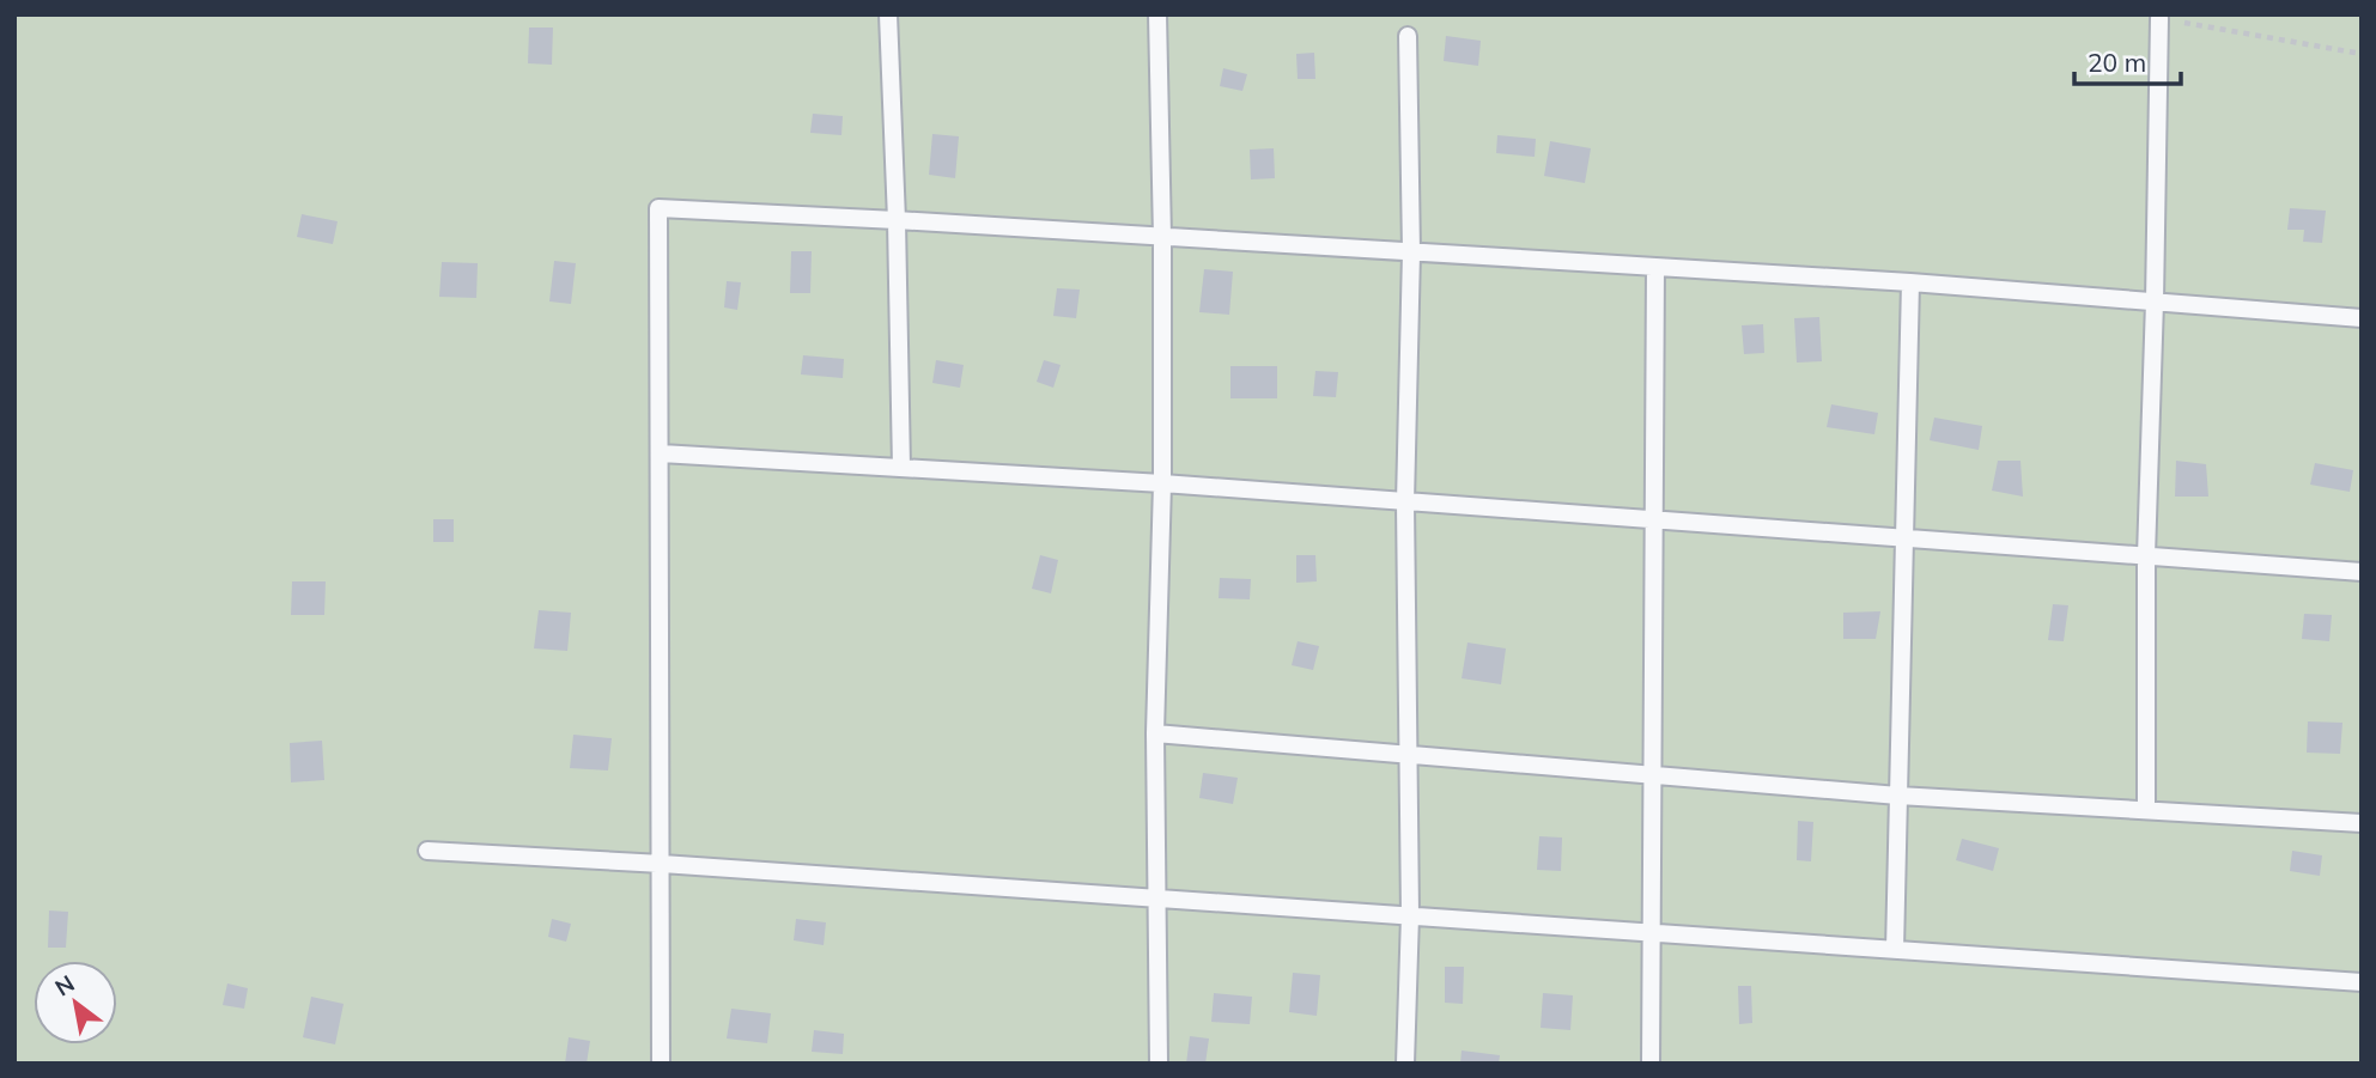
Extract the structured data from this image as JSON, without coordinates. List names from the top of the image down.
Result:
{
  "scale_bar": "20 m",
  "north": "top left"
}
